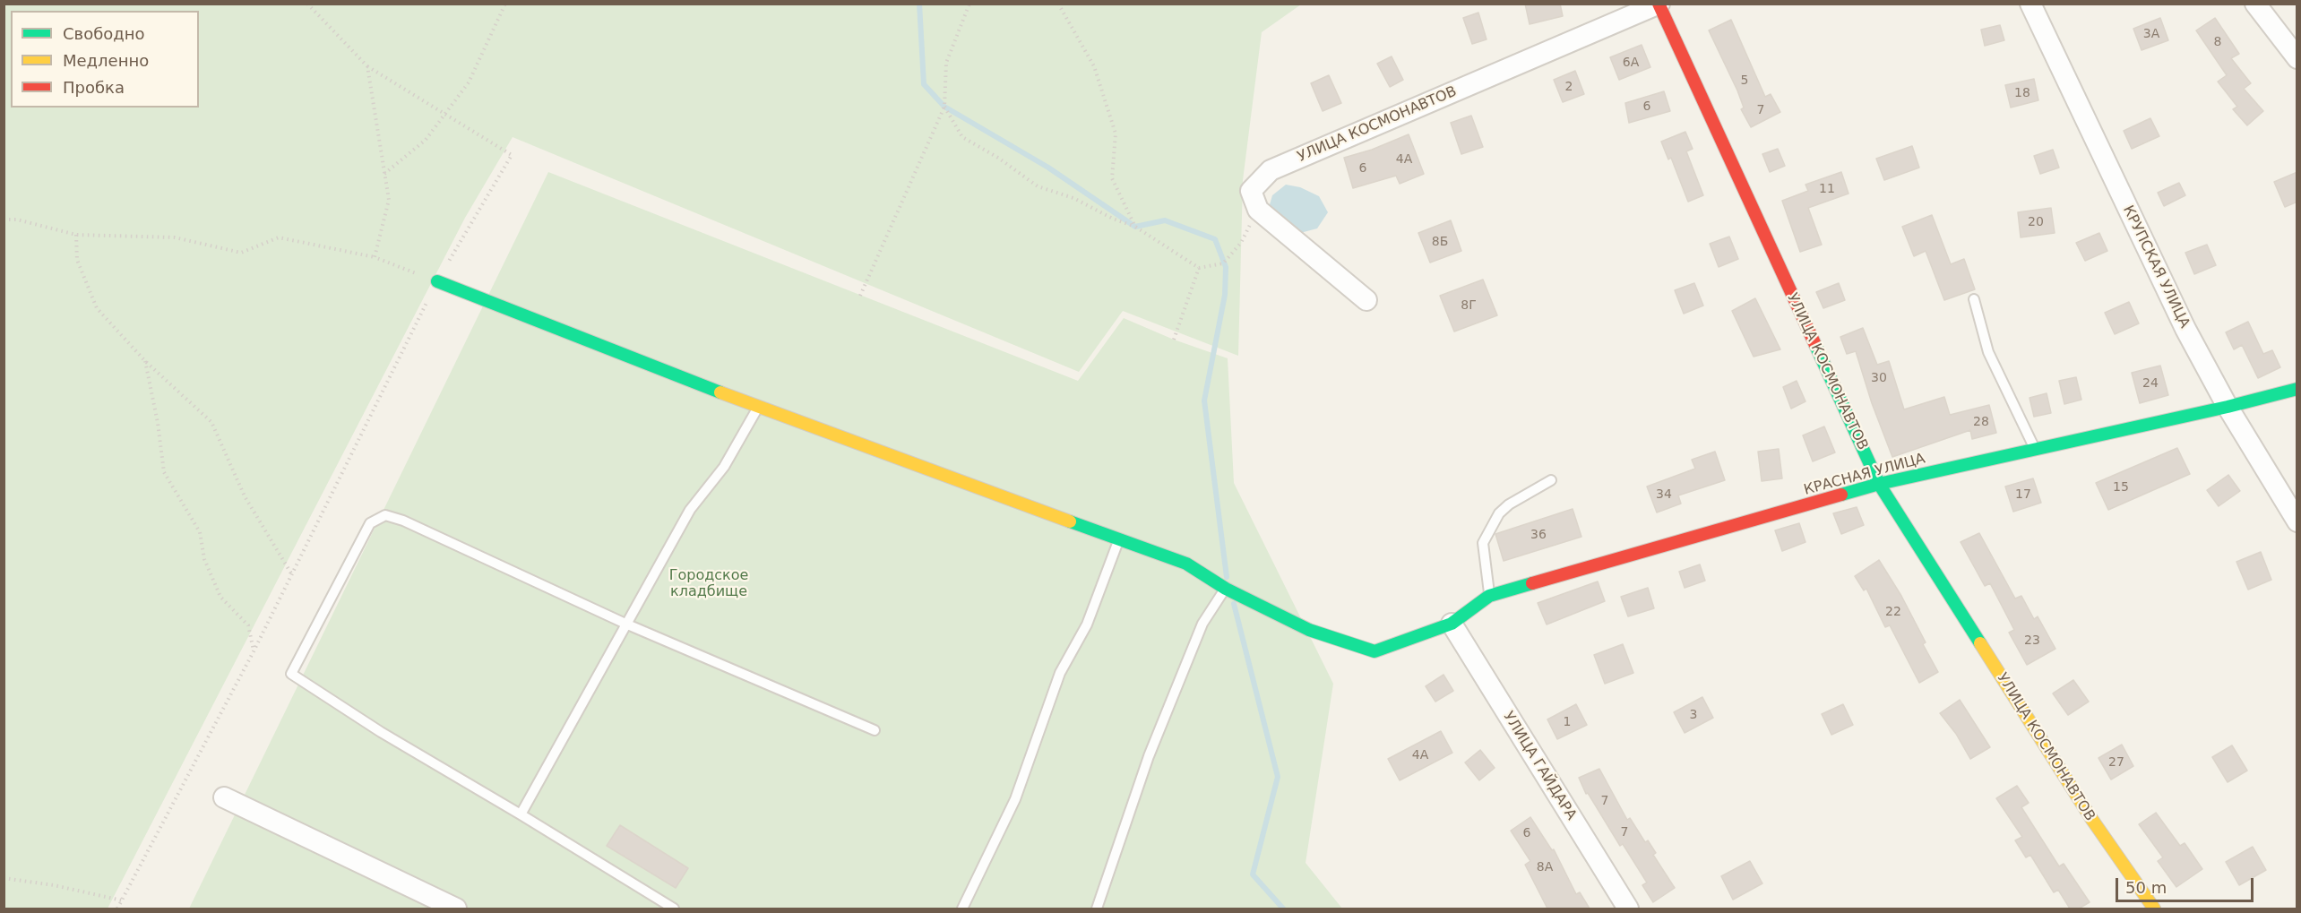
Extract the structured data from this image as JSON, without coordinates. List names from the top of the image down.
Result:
{
  "streets": {
    "street": [
      "УЛИЦА КОСМОНАВТОВ",
      "КРУПСКАЯ УЛИЦА",
      "КРАСНАЯ УЛИЦА",
      "УЛИЦА ГАЙДАРА"
    ]
  },
  "crossings": [
    ["УЛИЦА КОСМОНАВТОВ", "КРАСНАЯ УЛИЦА"],
    ["КРУПСКАЯ УЛИЦА", "КРАСНАЯ УЛИЦА"],
    ["КРАСНАЯ УЛИЦА", "УЛИЦА ГАЙДАРА"]
  ],
  "parks": ["Городское кладбище"],
  "house_numbers": [
    "3А",
    "8",
    "6А",
    "5",
    "2",
    "18",
    "6",
    "7",
    "4А",
    "6",
    "11",
    "20",
    "8Б",
    "8Г",
    "30",
    "24",
    "28",
    "15",
    "34",
    "17",
    "36",
    "22",
    "23",
    "3",
    "1",
    "4А",
    "27",
    "7",
    "7",
    "6",
    "8А"
  ],
  "legend": ["Свободно", "Медленно", "Пробка"],
  "scale_bar": "50 m"
}
